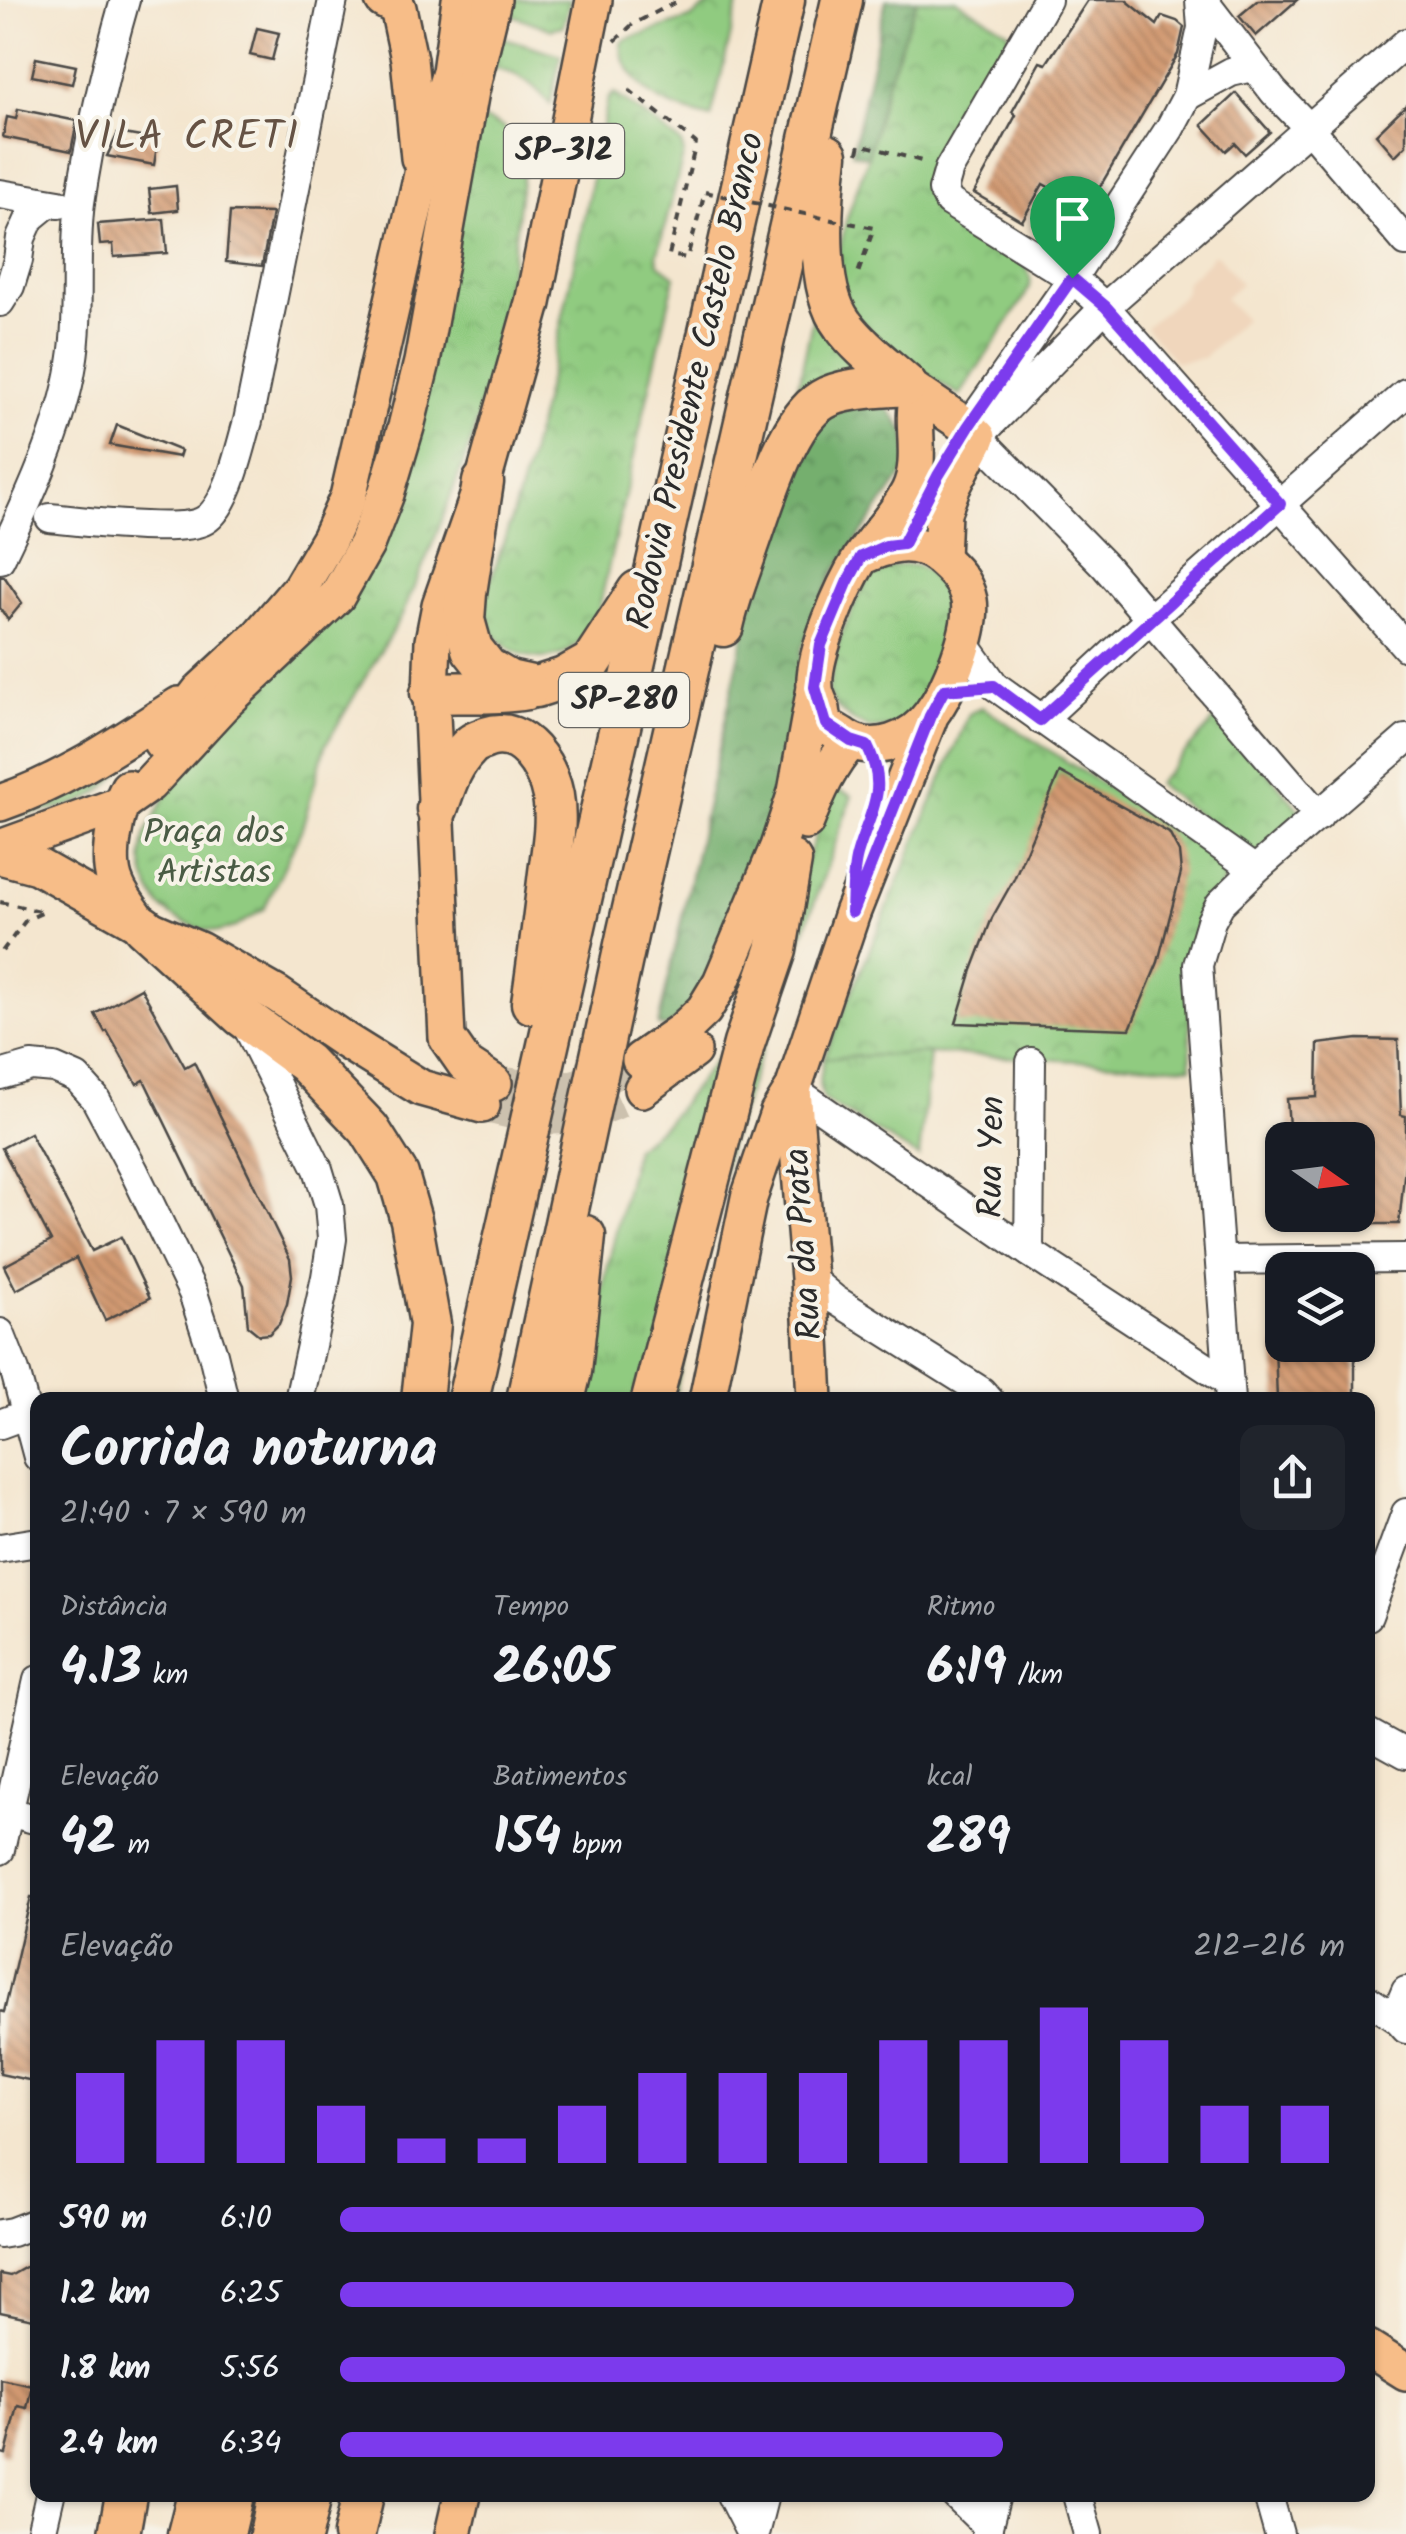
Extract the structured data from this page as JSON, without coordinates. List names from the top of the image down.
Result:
{
  "streets": {
    "highway": ["Rodovia Presidente Castelo Branco", "SP-280"],
    "main road": ["SP-312", "Rua da Prata"],
    "street": ["Rua Yen"]
  },
  "districts": ["VILA CRETI"],
  "parks": ["Praça dos Artistas"],
  "north": "right",
  "page": {
    "heading": ["Corrida noturna", "21:40 · 7 × 590 m"],
    "stats": [
      ["Distância", "4.13 km"],
      ["Tempo", "26:05"],
      ["Ritmo", "6:19 /km"],
      ["Elevação", "42 m"],
      ["Batimentos", "154 bpm"],
      ["kcal", "289"]
    ],
    "chart": ["Elevação", "212–216 m"],
    "list": [
      {
        "name": "590 m",
        "note": "6:10"
      },
      {
        "name": "1.2 km",
        "note": "6:25"
      },
      {
        "name": "1.8 km",
        "note": "5:56"
      },
      {
        "name": "2.4 km",
        "note": "6:34"
      }
    ]
  }
}
